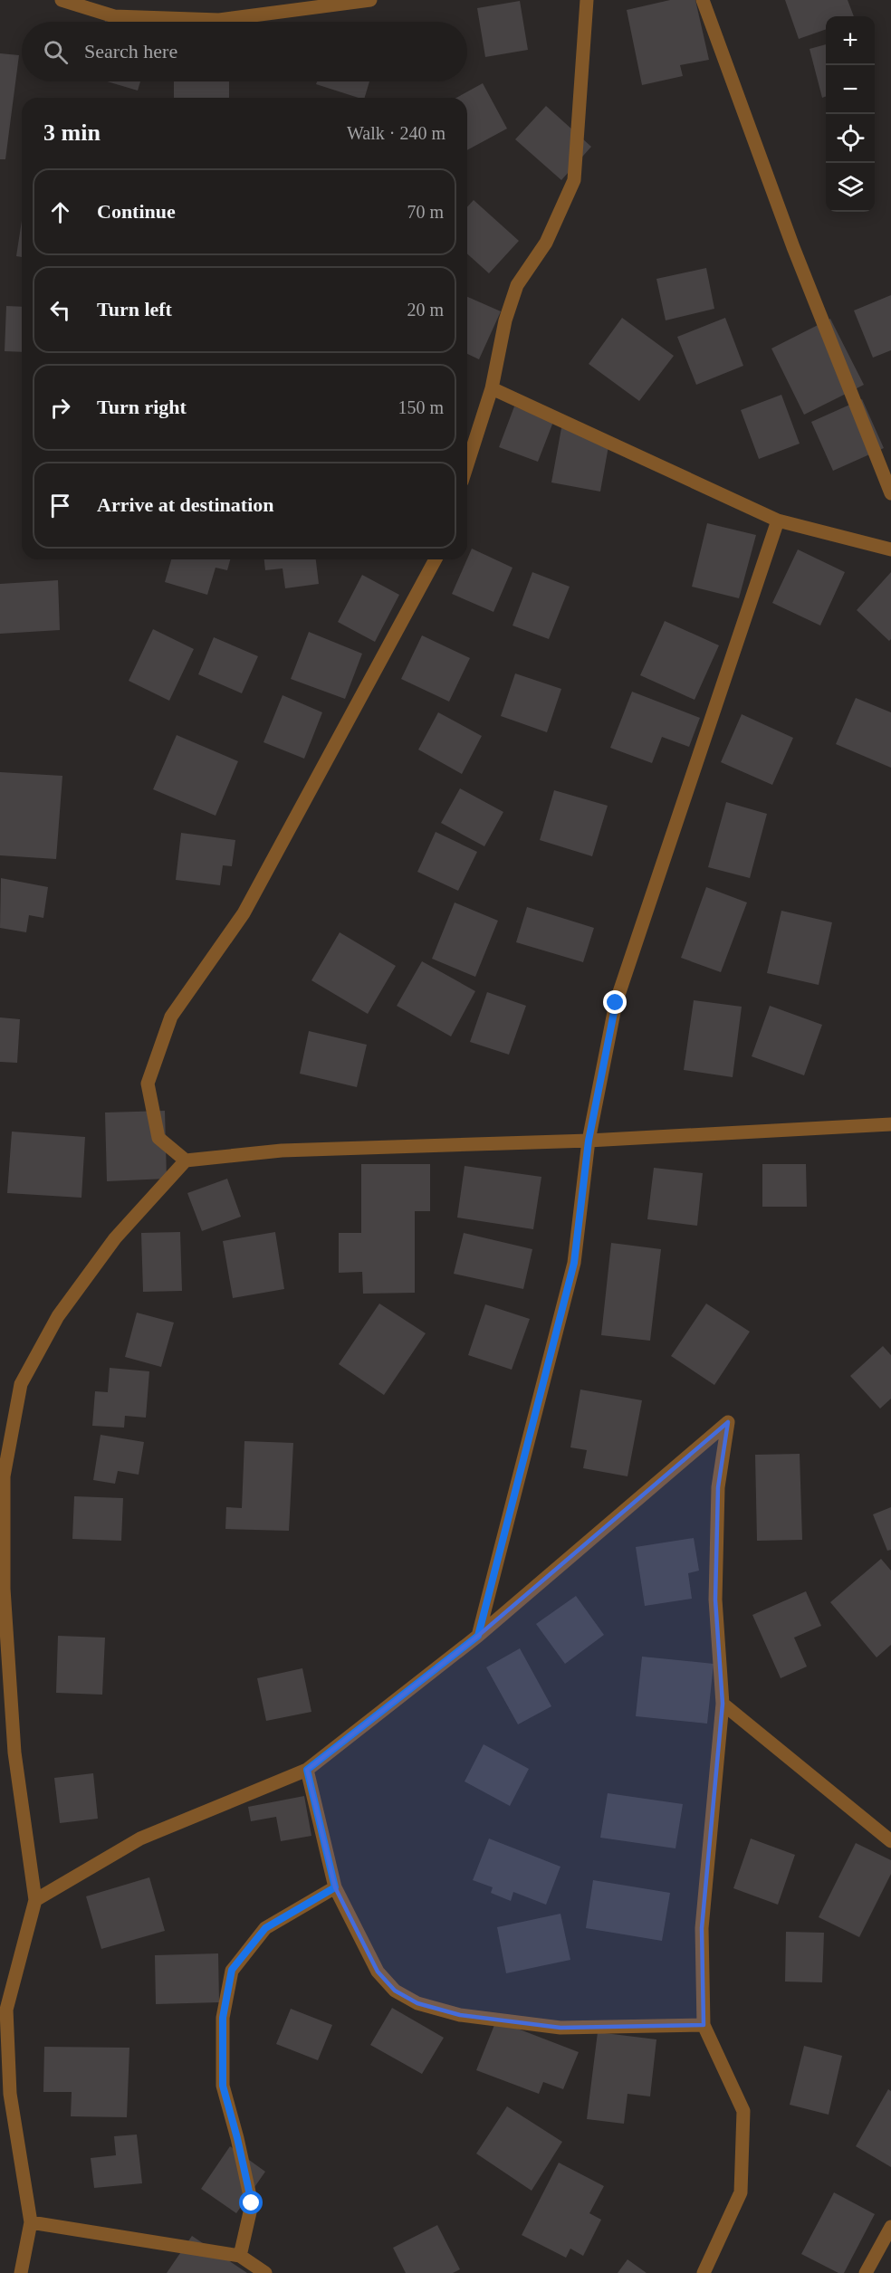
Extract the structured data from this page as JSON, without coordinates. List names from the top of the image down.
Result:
{
  "page": {
    "map_buttons": ["+", "−"],
    "search": "Search here",
    "heading": ["3 min", "Walk · 240 m"],
    "list": [
      ["Continue", "70 m"],
      ["Turn left", "20 m"],
      ["Turn right", "150 m"],
      "Arrive at destination"
    ]
  }
}
